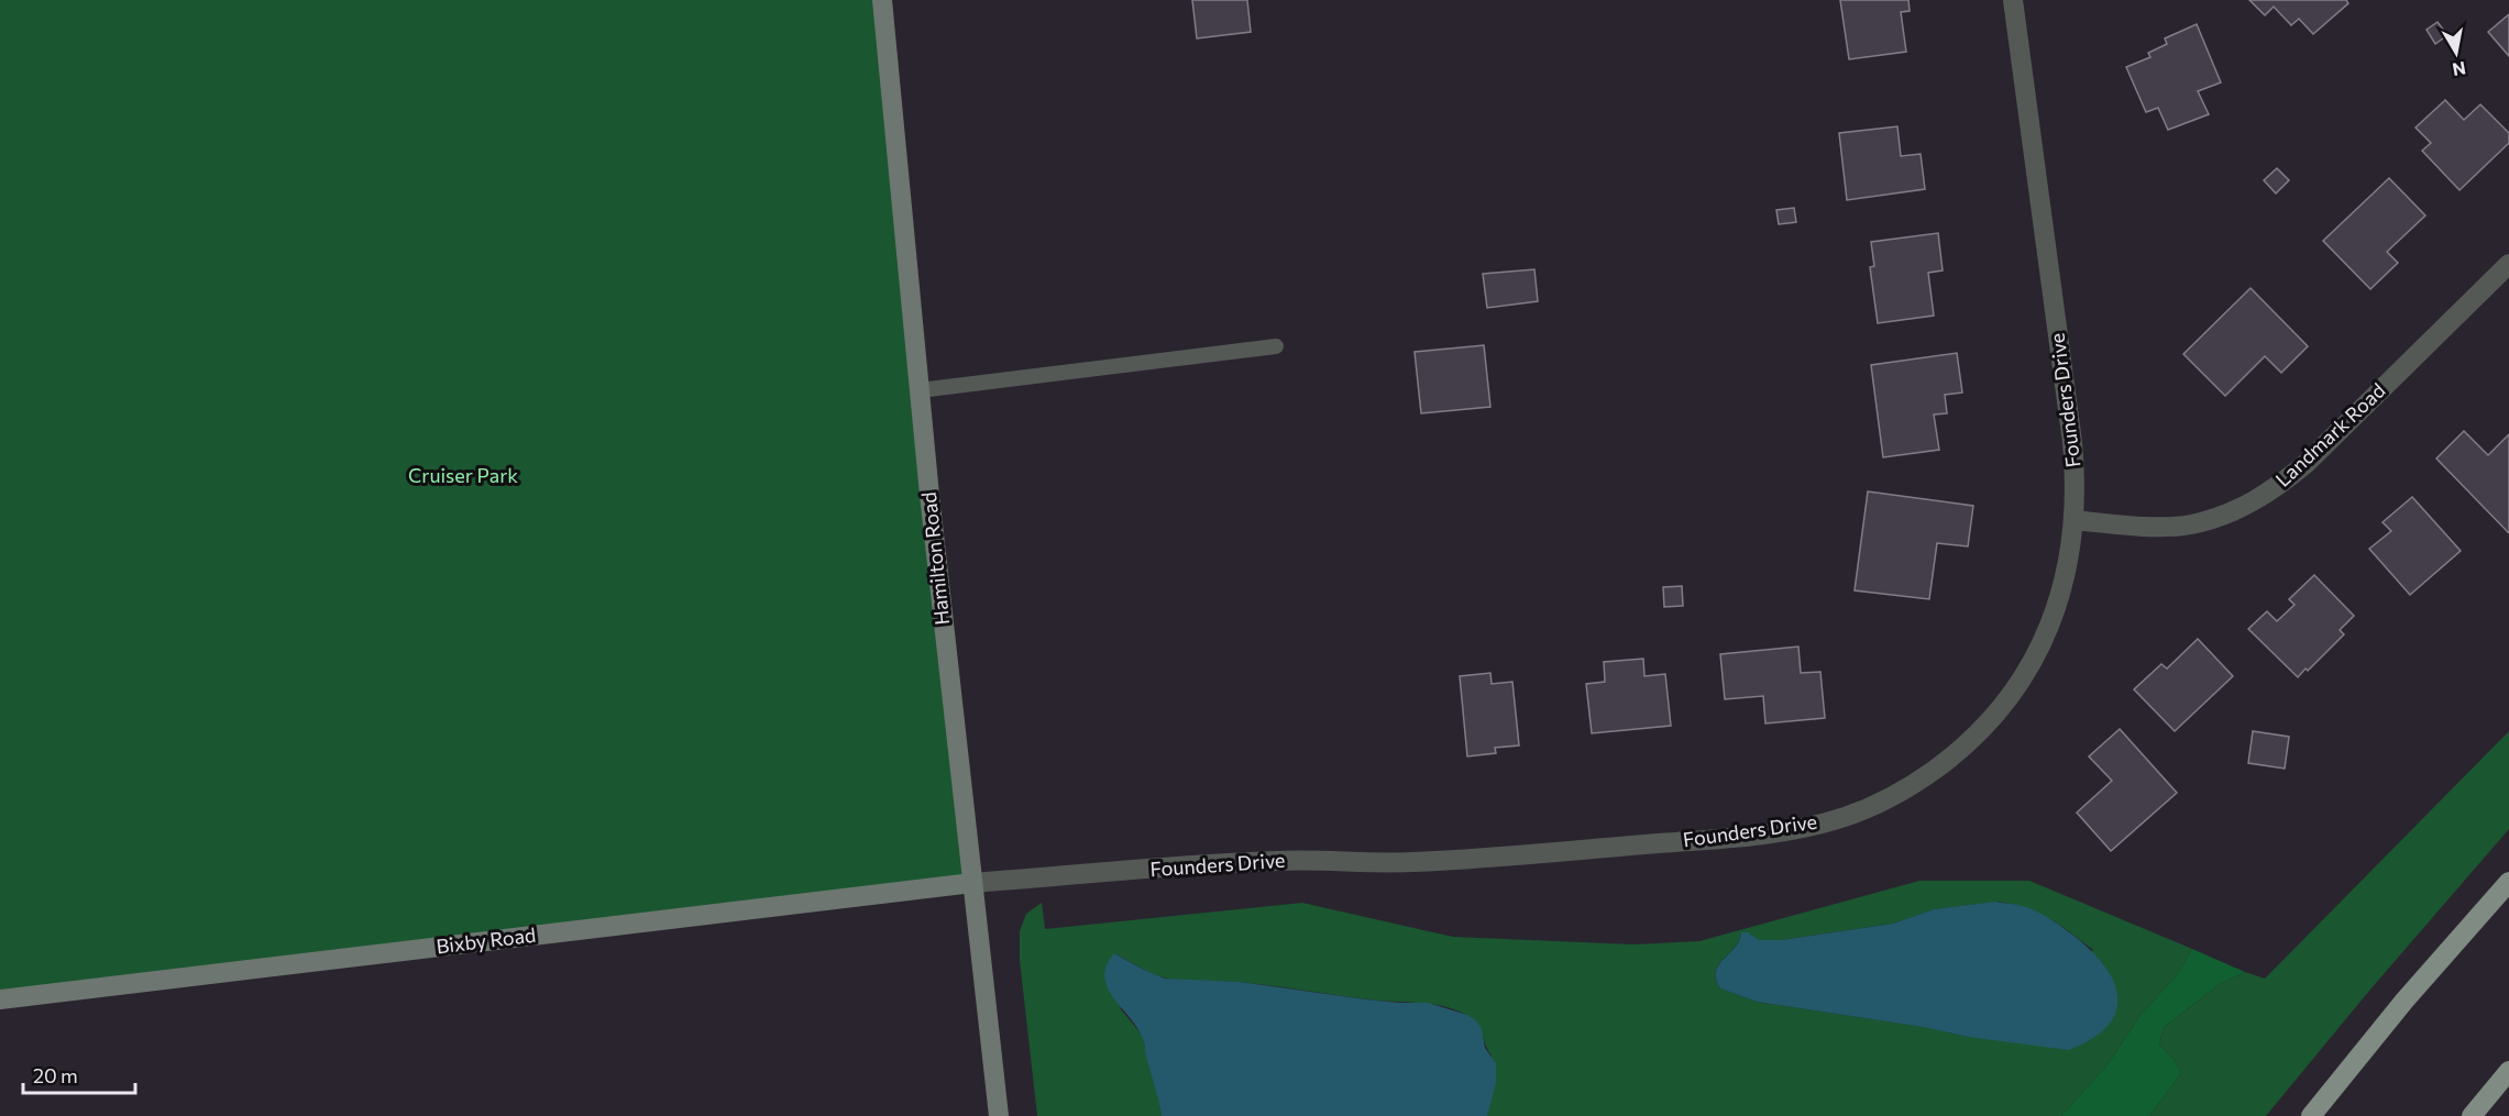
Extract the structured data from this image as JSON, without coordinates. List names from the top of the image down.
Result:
{
  "streets": {
    "main road": ["Hamilton Road", "Bixby Road"],
    "street": ["Founders Drive", "Landmark Road"]
  },
  "crossings": [
    ["Founders Drive", "Landmark Road"],
    ["Founders Drive", "Hamilton Road"],
    ["Founders Drive", "Bixby Road"],
    ["Hamilton Road", "Bixby Road"]
  ],
  "parks": ["Cruiser Park"],
  "scale_bar": "20 m",
  "north": "bottom"
}
